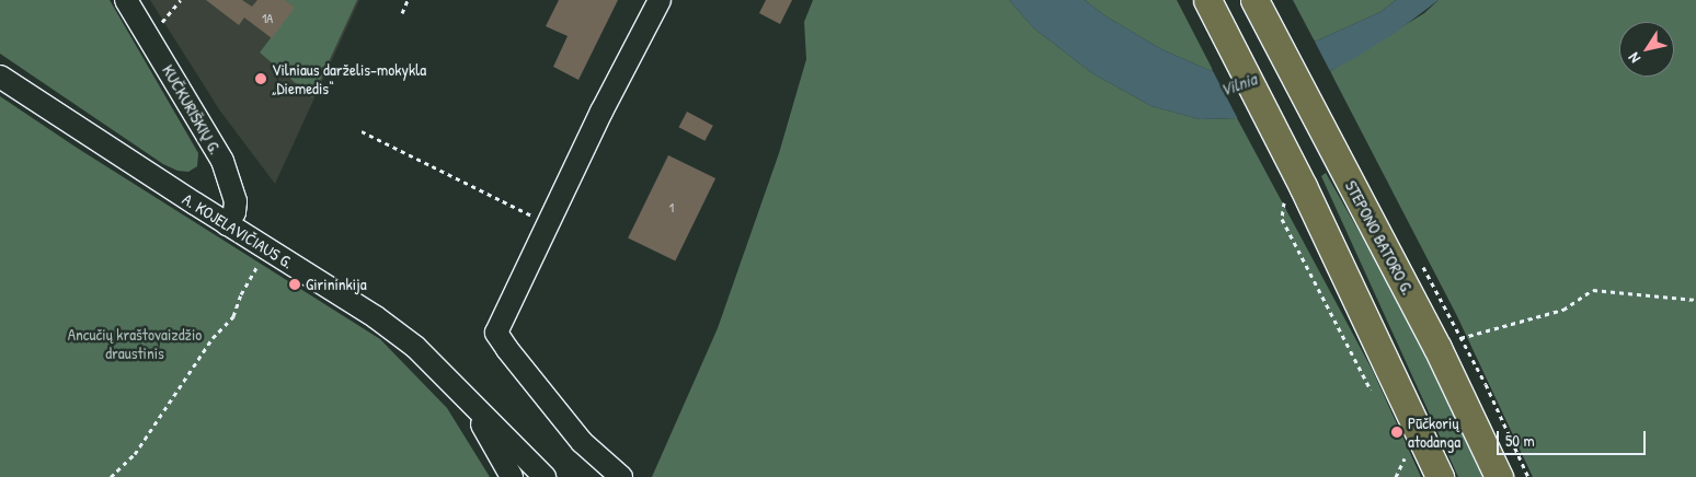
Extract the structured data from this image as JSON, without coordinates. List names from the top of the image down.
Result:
{
  "streets": {
    "main road": ["STEPONO BATORO G."],
    "street": ["KUČKURIŠKIŲ G.", "A. KOJELAVIČIAUS G."]
  },
  "crossings": [
    ["KUČKURIŠKIŲ G.", "A. KOJELAVIČIAUS G."]
  ],
  "water": ["Vilnia"],
  "parks": ["Ancučių kraštovaizdžio draustinis"],
  "places": ["Vilniaus darželis-mokykla „Diemedis“", "Girininkija", "Pūčkorių atodanga"],
  "house_numbers": ["1A", "1"],
  "scale_bar": "50 m",
  "north": "bottom left"
}
